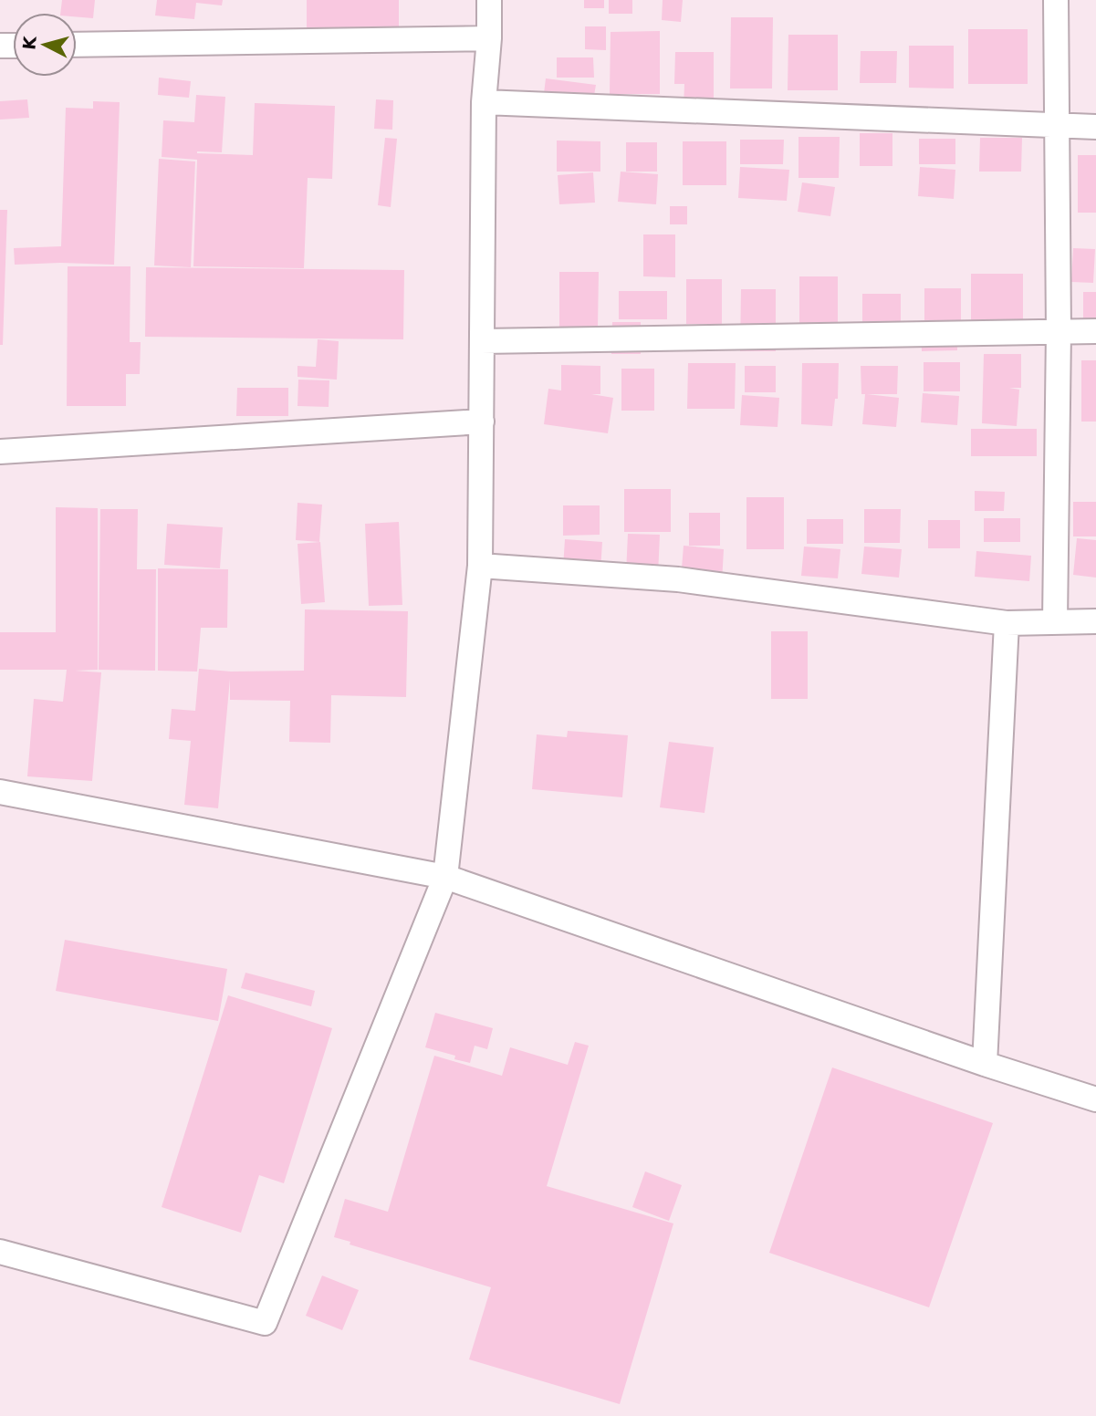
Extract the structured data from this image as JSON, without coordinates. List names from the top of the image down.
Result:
{
  "north": "left"
}
